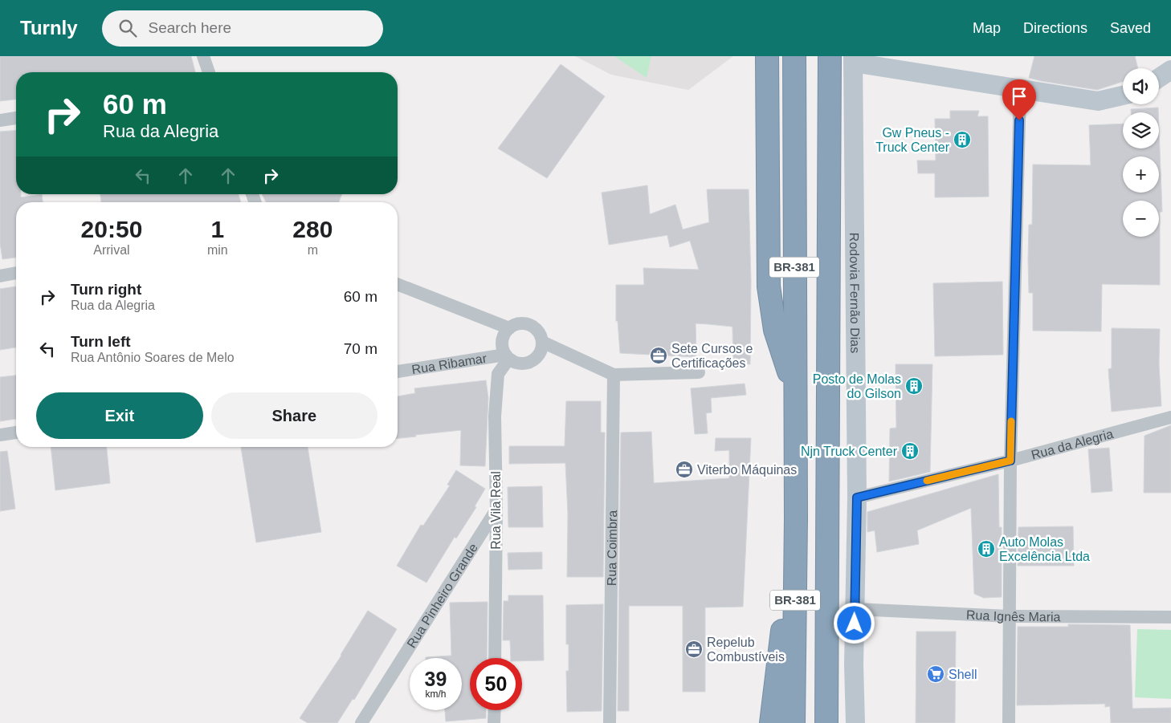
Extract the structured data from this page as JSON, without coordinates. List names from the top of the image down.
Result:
{
  "streets": {
    "highway": ["BR-381", "Rodovia Fernão Dias"],
    "street": [
      "Rua Ribamar",
      "Rua da Alegria",
      "Rua Vila Real",
      "Rua Coimbra",
      "Rua Pinheiro Grande",
      "Rua Ignês Maria"
    ]
  },
  "crossings": [
    ["Rodovia Fernão Dias", "Rua da Alegria"],
    ["Rodovia Fernão Dias", "Rua Ignês Maria"],
    ["Rua Ribamar", "Rua Vila Real"],
    ["Rua Vila Real", "Rua Pinheiro Grande"]
  ],
  "places": {
    "building": [
      "Gw Pneus - Truck Center",
      "Posto de Molas do Gilson",
      "Njn Truck Center",
      "Auto Molas Excelência Ltda"
    ],
    "office": ["Sete Cursos e Certificações", "Viterbo Máquinas", "Repelub Combustíveis"],
    "supermarket": ["Shell"]
  },
  "page": {
    "header": "Turnly",
    "search": "Search here",
    "nav": ["Map", "Directions", "Saved"],
    "map_buttons": ["+", "−"],
    "turn": ["60 m", "Rua da Alegria"],
    "eta": [
      "20:50",
      "Arrival",
      "1",
      "min",
      "280",
      "m"
    ],
    "list": [
      {
        "name": "Turn right",
        "note": "Rua da Alegria",
        "value": "60 m"
      },
      {
        "name": "Turn left",
        "note": "Rua Antônio Soares de Melo",
        "value": "70 m"
      }
    ],
    "buttons": ["Exit", "Share"],
    "speed": "39 km/h",
    "limit": "50"
  }
}
